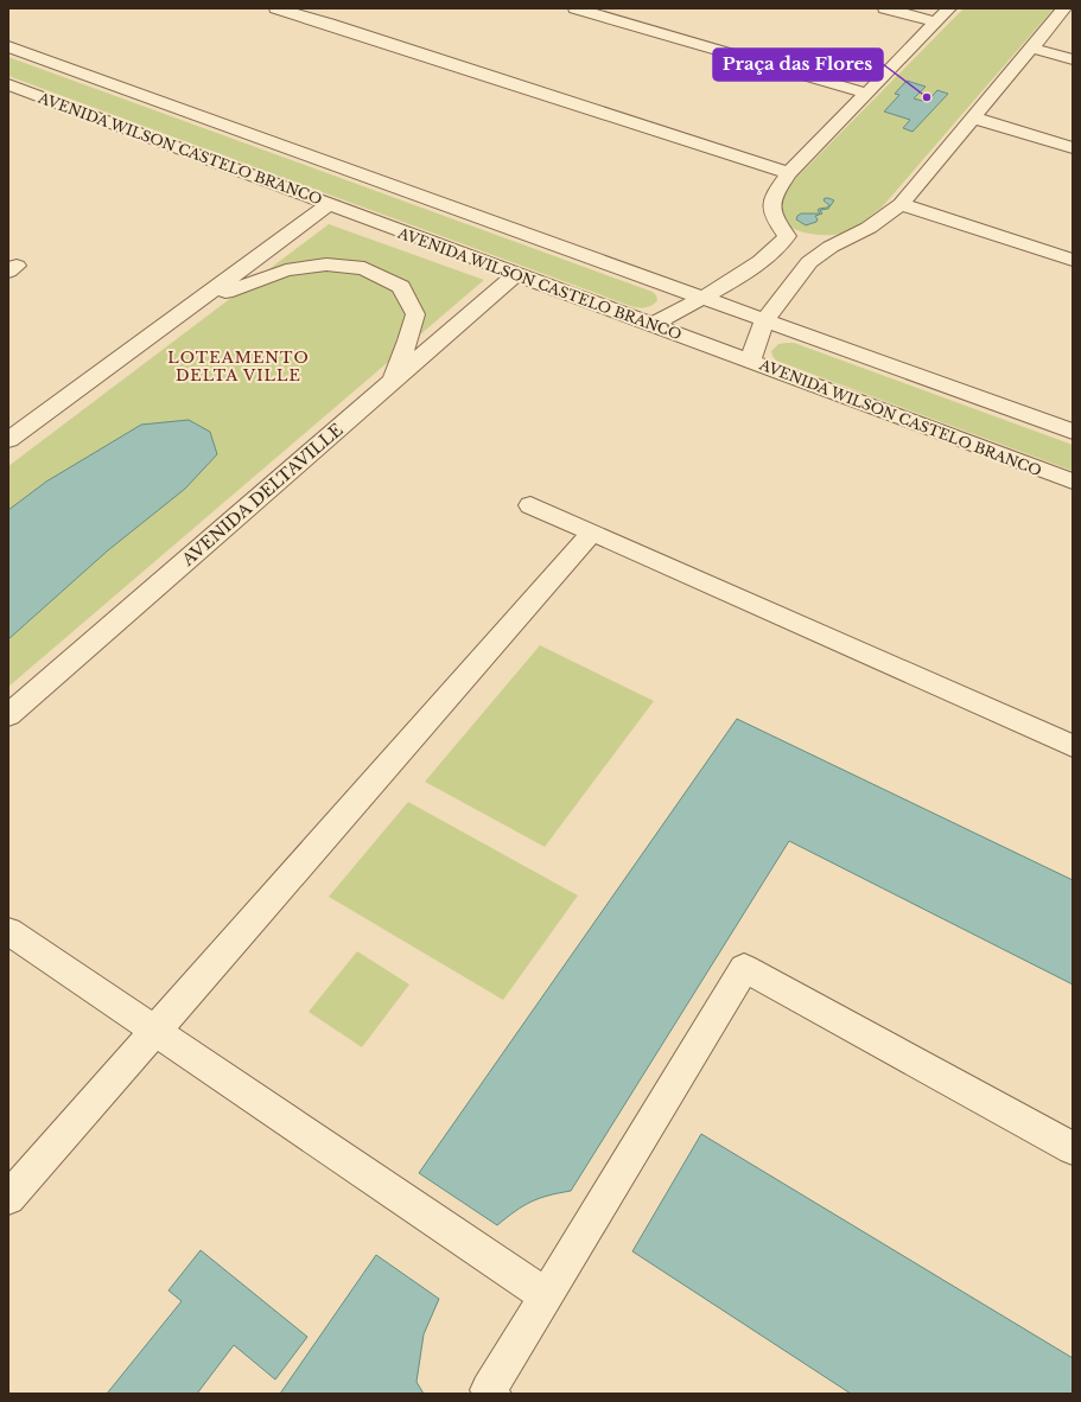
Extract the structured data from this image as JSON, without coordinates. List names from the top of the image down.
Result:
{
  "streets": {
    "street": ["AVENIDA WILSON CASTELO BRANCO", "AVENIDA DELTAVILLE"]
  },
  "crossings": [
    ["AVENIDA WILSON CASTELO BRANCO", "AVENIDA DELTAVILLE"]
  ],
  "districts": ["LOTEAMENTO DELTA VILLE"],
  "places": ["Praça das Flores"]
}
